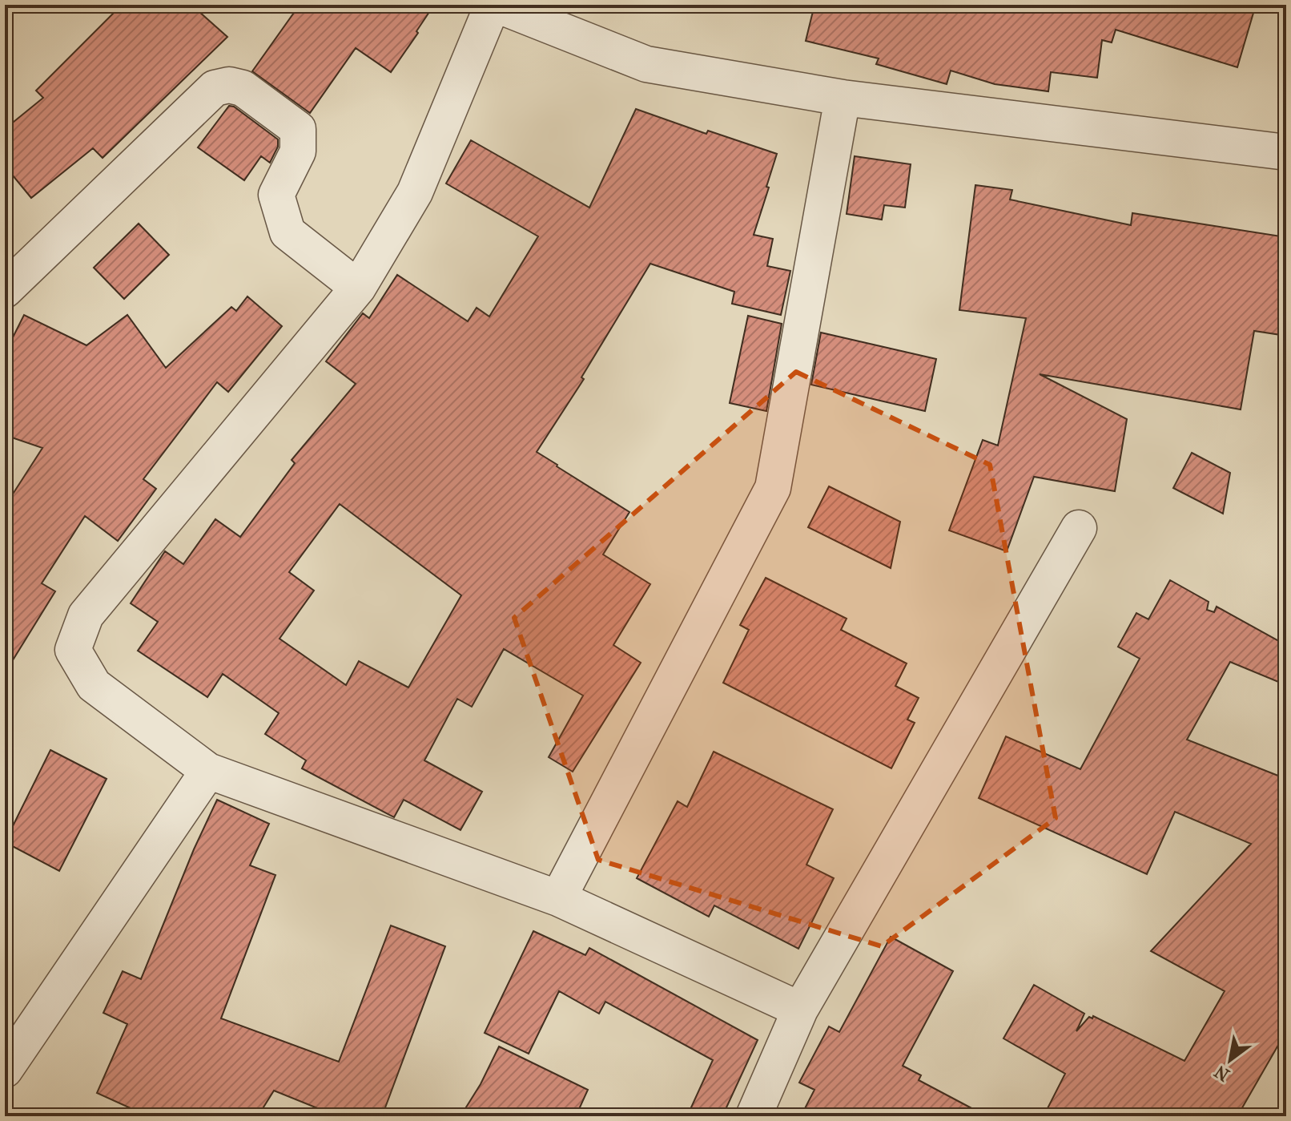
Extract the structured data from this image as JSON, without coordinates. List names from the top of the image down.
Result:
{
  "north": "bottom left"
}
